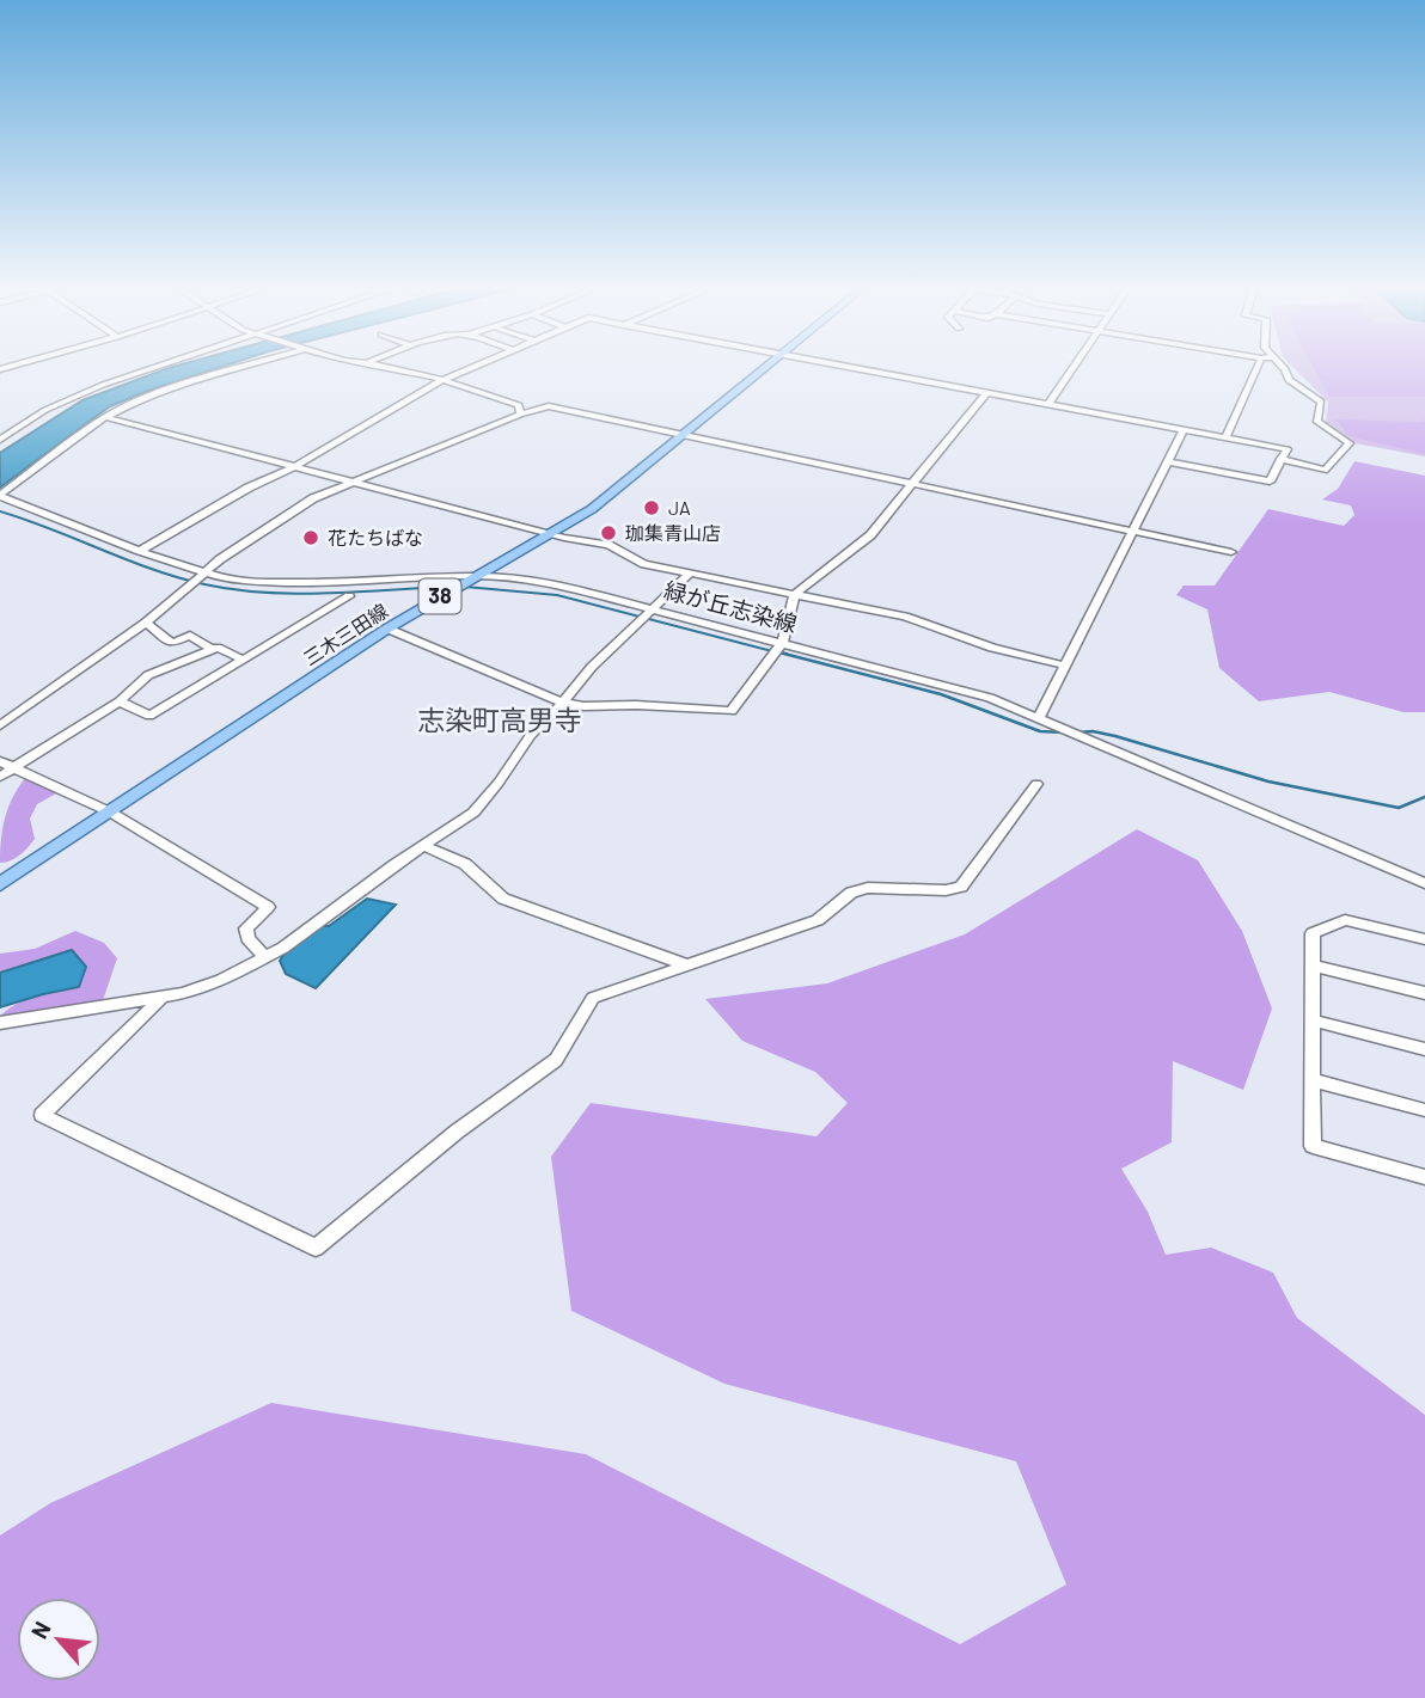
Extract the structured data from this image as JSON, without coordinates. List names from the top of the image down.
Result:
{
  "streets": {
    "main road": ["38", "三木三田線"],
    "street": ["緑が丘志染線"]
  },
  "crossings": [
    ["緑が丘志染線", "三木三田線"]
  ],
  "districts": ["志染町高男寺"],
  "places": ["JA", "珈集青山店", "花たちばな"],
  "north": "top left"
}
